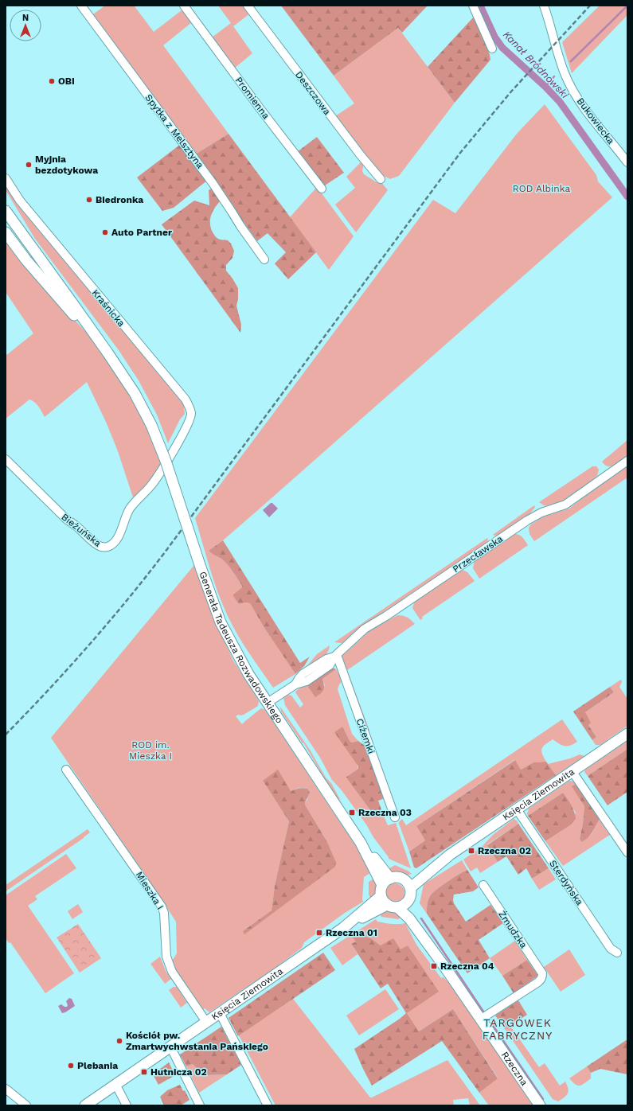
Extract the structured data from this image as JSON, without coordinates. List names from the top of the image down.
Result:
{
  "streets": {
    "street": [
      "Deszczowa",
      "Promienna",
      "Bukowiecka",
      "Spytka z Melsztyna",
      "Kraśnicka",
      "Bieżuńska",
      "Przecławska",
      "Generała Tadeusza Rozwadowskiego",
      "Ciżemki",
      "Księcia Ziemowita",
      "Sterdyńska",
      "Mieszka I",
      "Żmudzka",
      "Rzeczna"
    ]
  },
  "crossings": [
    ["Kraśnicka", "Bieżuńska"],
    ["Przecławska", "Generała Tadeusza Rozwadowskiego"],
    ["Przecławska", "Ciżemki"],
    ["Generała Tadeusza Rozwadowskiego", "Księcia Ziemowita"],
    ["Generała Tadeusza Rozwadowskiego", "Rzeczna"],
    ["Księcia Ziemowita", "Sterdyńska"],
    ["Księcia Ziemowita", "Mieszka I"],
    ["Księcia Ziemowita", "Rzeczna"],
    ["Żmudzka", "Rzeczna"]
  ],
  "districts": ["TARGÓWEK FABRYCZNY"],
  "water": ["Kanał Bródnowski"],
  "parks": ["ROD Albinka", "ROD im. Mieszka I"],
  "places": {
    "other": [
      "OBI",
      "Myjnia bezdotykowa",
      "Biedronka",
      "Auto Partner",
      "Kościół pw. Zmartwychwstania Pańskiego",
      "Plebania"
    ],
    "transit": [
      "Rzeczna 03",
      "Rzeczna 02",
      "Rzeczna 01",
      "Rzeczna 04",
      "Hutnicza 02"
    ]
  },
  "north": "top"
}
